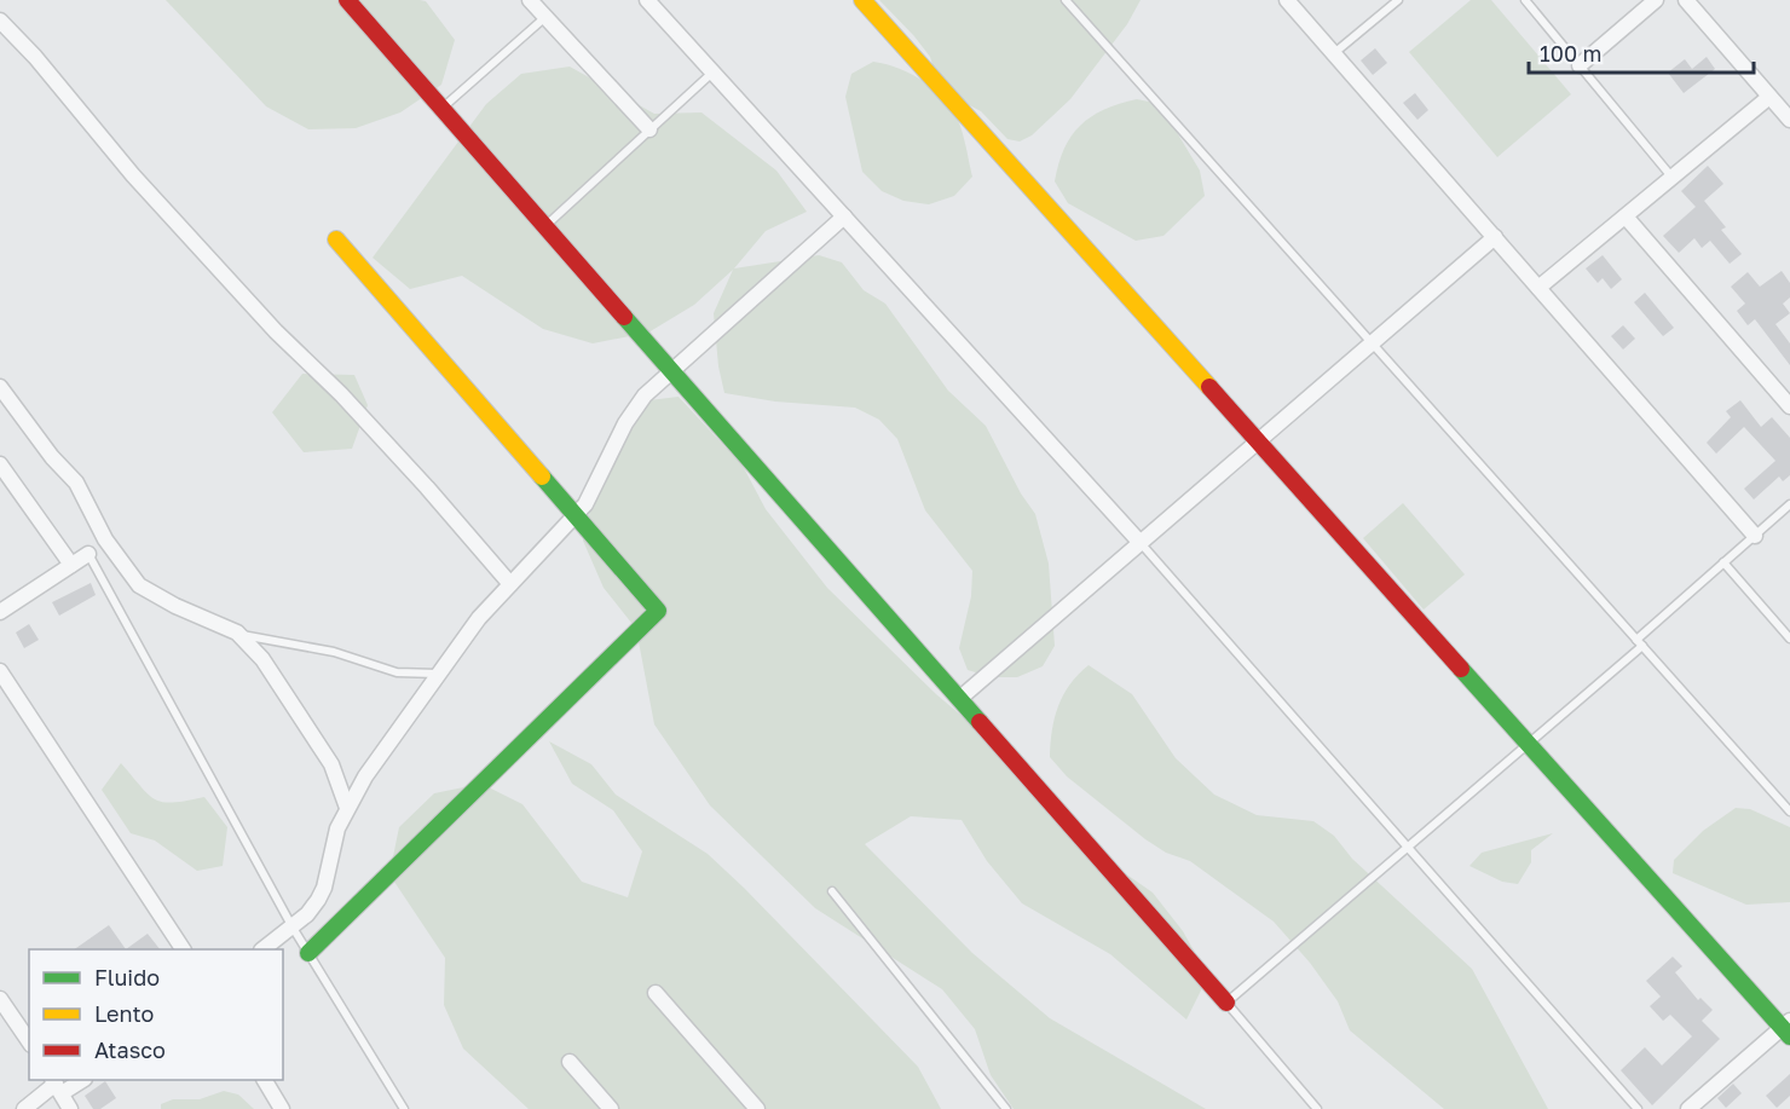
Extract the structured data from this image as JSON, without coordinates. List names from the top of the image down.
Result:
{
  "legend": ["Fluido", "Lento", "Atasco"],
  "scale_bar": "100 m"
}
